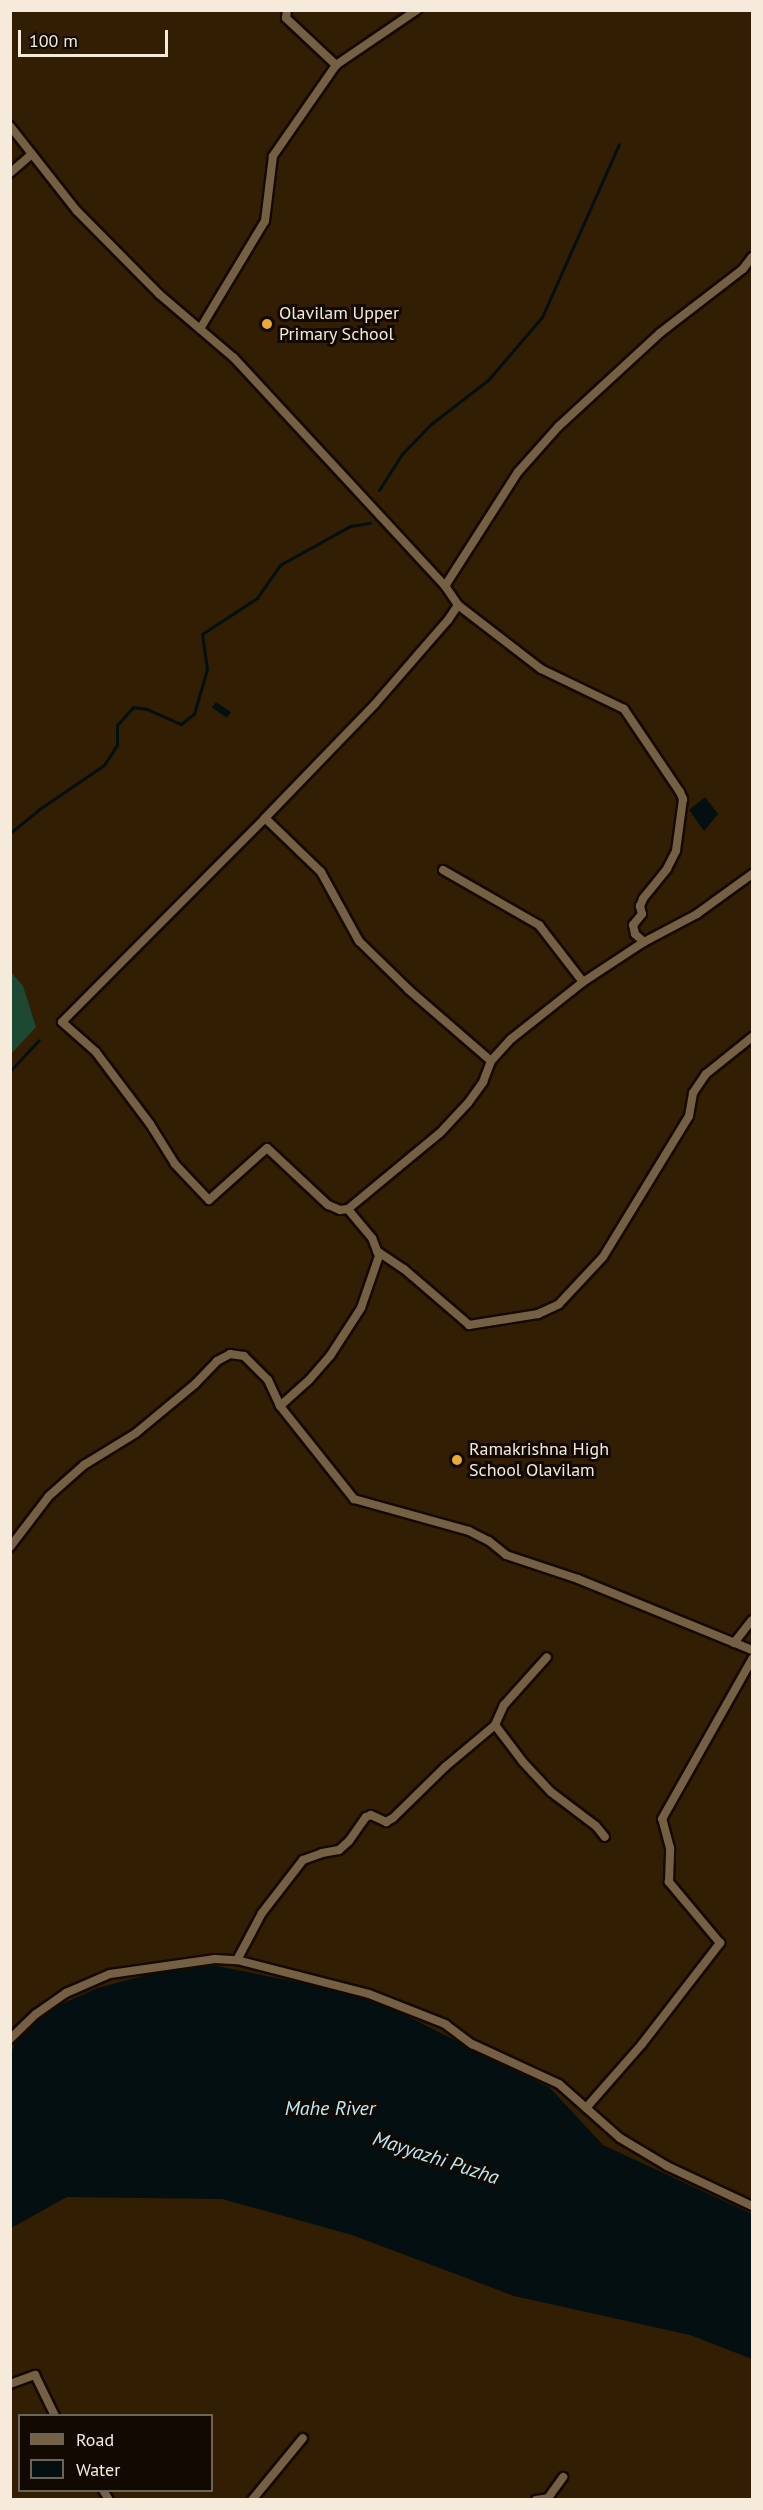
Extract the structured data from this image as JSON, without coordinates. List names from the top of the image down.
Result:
{
  "water": ["Mahe River", "Mayyazhi Puzha"],
  "places": ["Olavilam Upper Primary School", "Ramakrishna High School Olavilam"],
  "legend": ["Road", "Water"],
  "scale_bar": "100 m"
}
